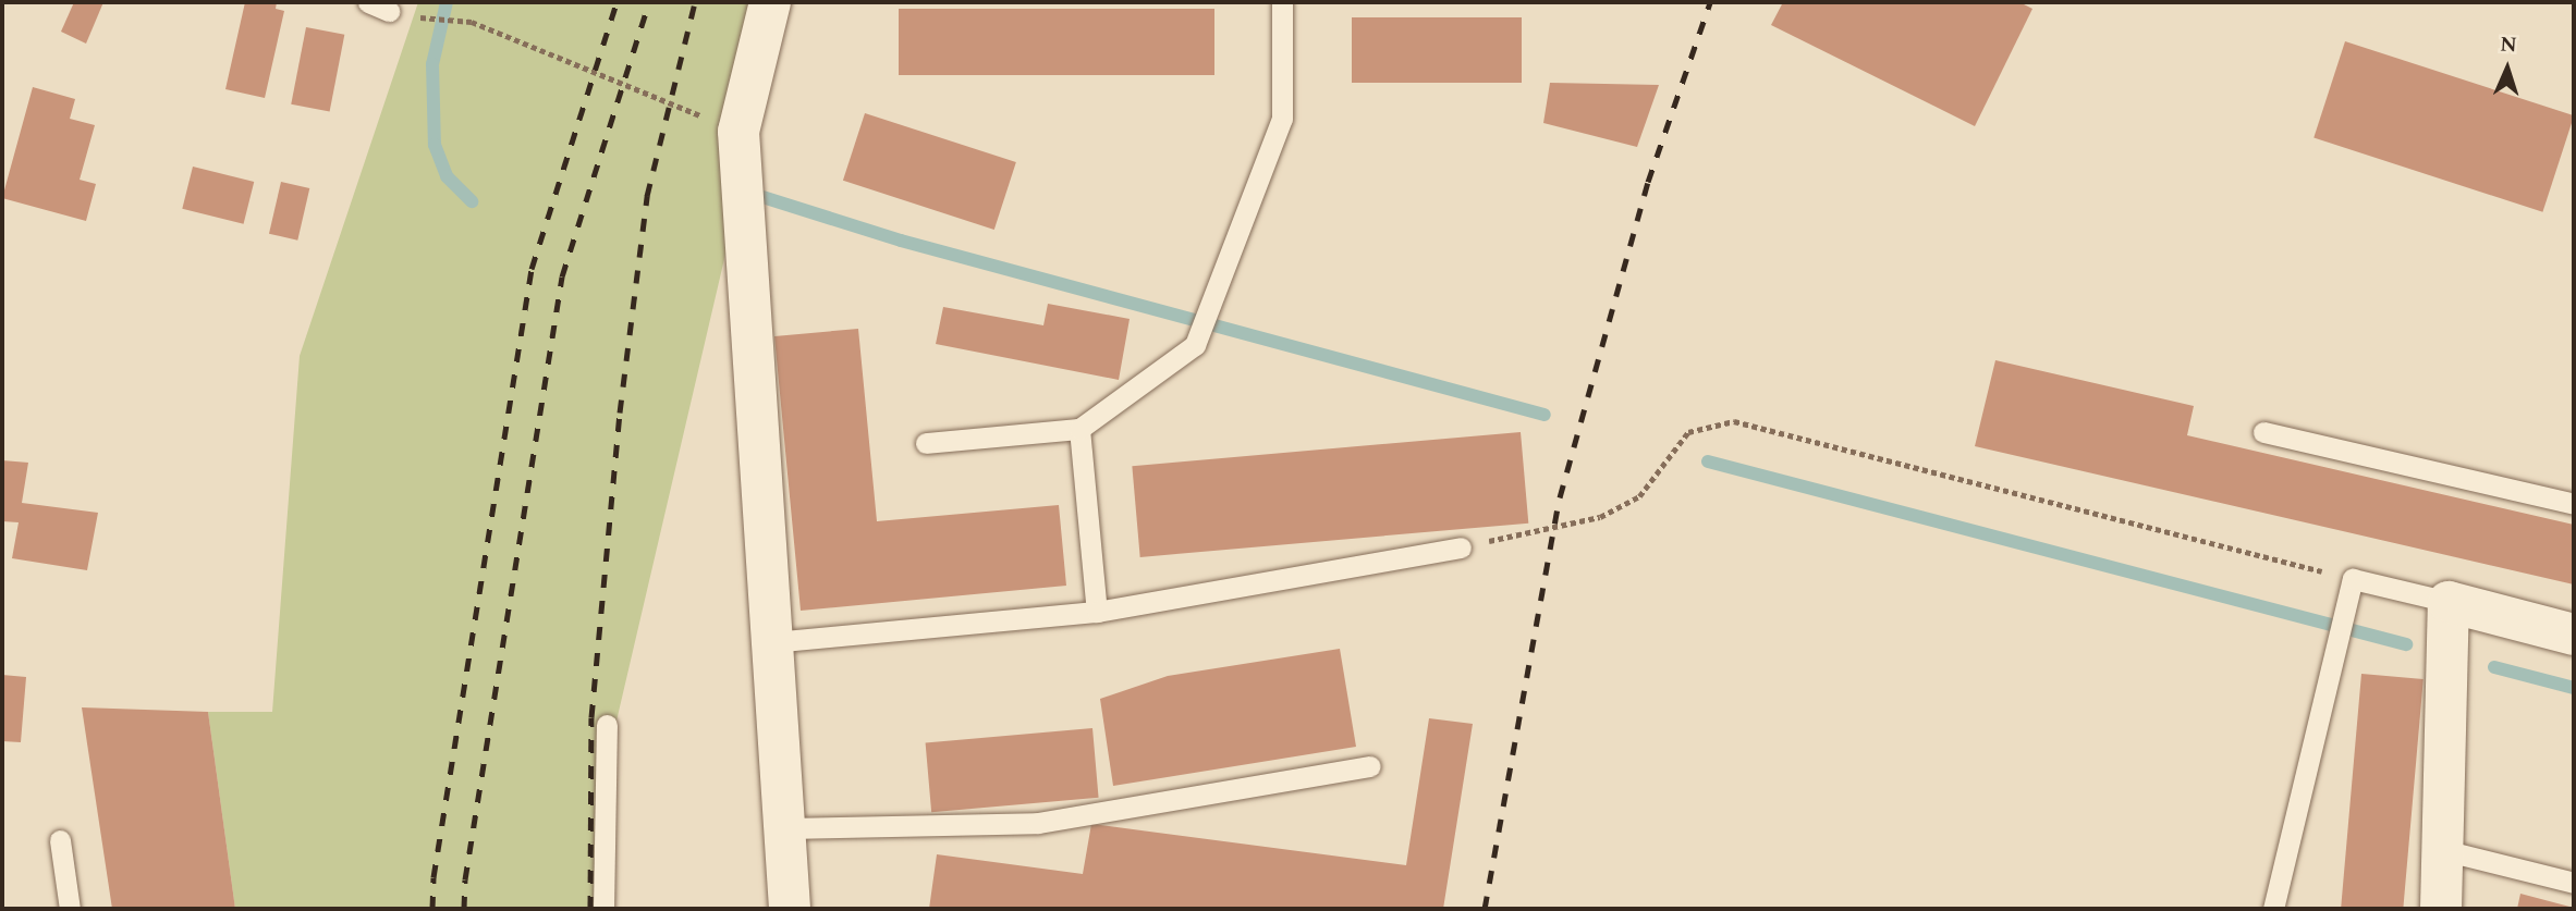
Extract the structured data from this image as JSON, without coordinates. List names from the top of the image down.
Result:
{
  "north": "top"
}
